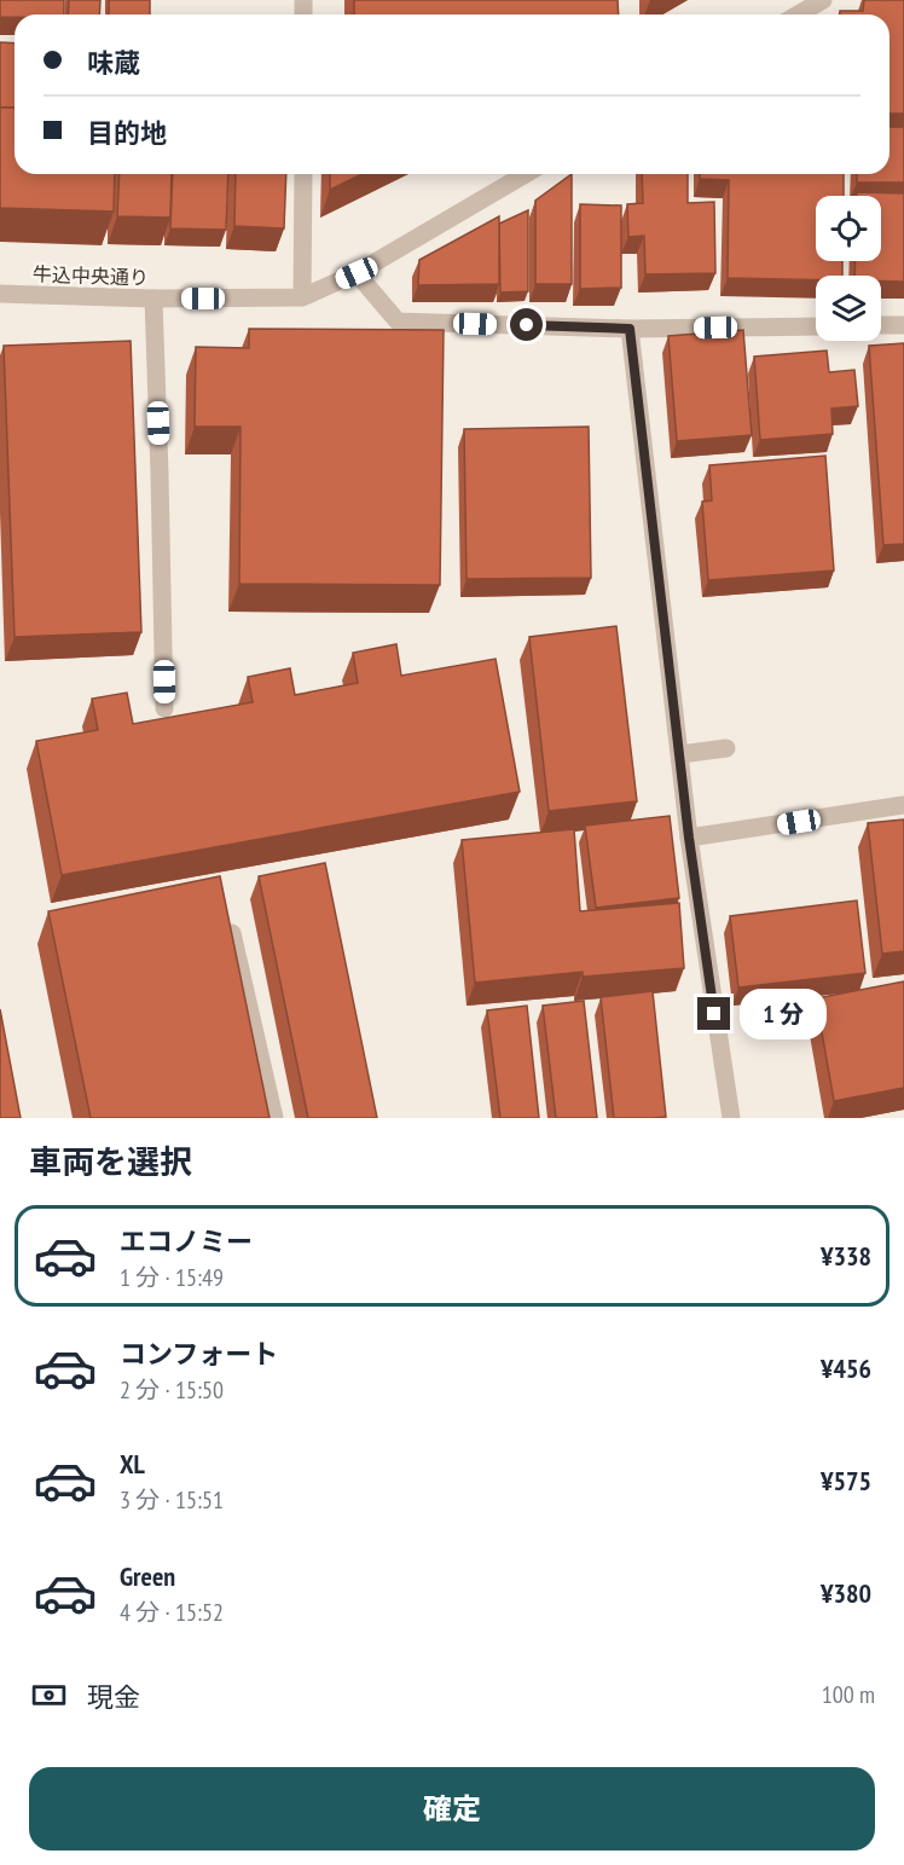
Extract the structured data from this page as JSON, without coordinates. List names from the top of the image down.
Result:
{
  "streets": {
    "street": ["牛込中央通り"]
  },
  "page": {
    "banner": ["味蔵", "目的地"],
    "bubble": "1 分",
    "heading": "車両を選択",
    "list": [
      {
        "name": "エコノミー",
        "note": "1 分 · 15:49",
        "value": "¥338"
      },
      {
        "name": "コンフォート",
        "note": "2 分 · 15:50",
        "value": "¥456"
      },
      {
        "name": "XL",
        "note": "3 分 · 15:51",
        "value": "¥575"
      },
      {
        "name": "Green",
        "note": "4 分 · 15:52",
        "value": "¥380"
      }
    ],
    "pay": ["現金", "100 m"],
    "buttons": "確定"
  }
}
